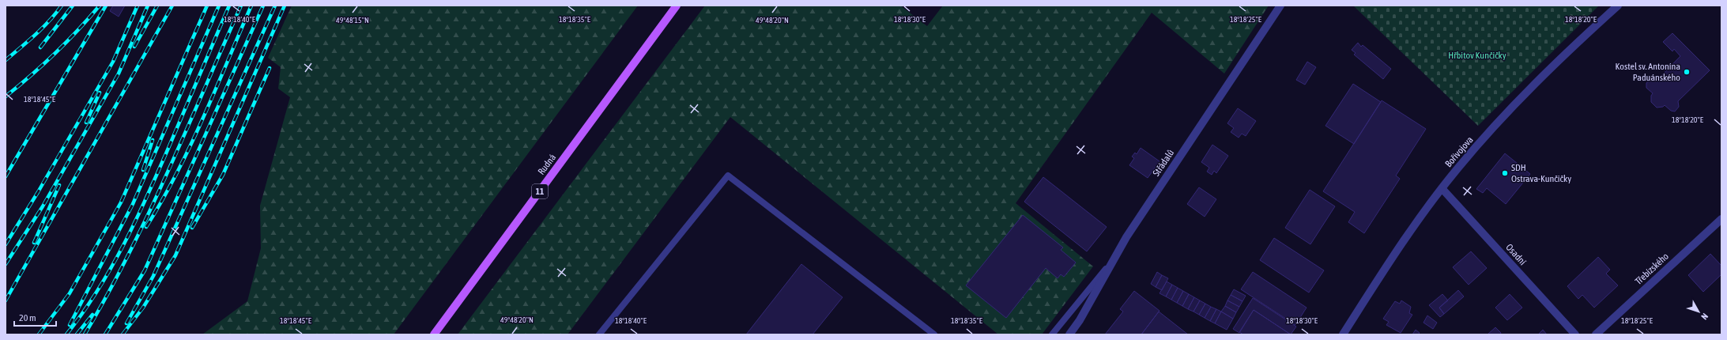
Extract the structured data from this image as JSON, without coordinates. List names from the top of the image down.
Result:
{
  "streets": {
    "main road": ["Rudná", "11"],
    "street": [
      "Bořivojova",
      "Střádalů",
      "Osadní",
      "Třebízského"
    ]
  },
  "crossings": [
    ["Bořivojova", "Osadní"]
  ],
  "parks": ["Hřbitov Kunčičky"],
  "places": ["Kostel sv. Antonína Paduánského", "SDH Ostrava-Kunčičky"],
  "scale_bar": "20 m",
  "north": "bottom right",
  "coordinates": [
    "18°18'40\"E",
    "18°18'35\"E",
    "18°18'30\"E",
    "18°18'25\"E",
    "18°18'20\"E",
    "49°48'15\"N",
    "49°48'20\"N",
    "18°18'45\"E"
  ]
}
